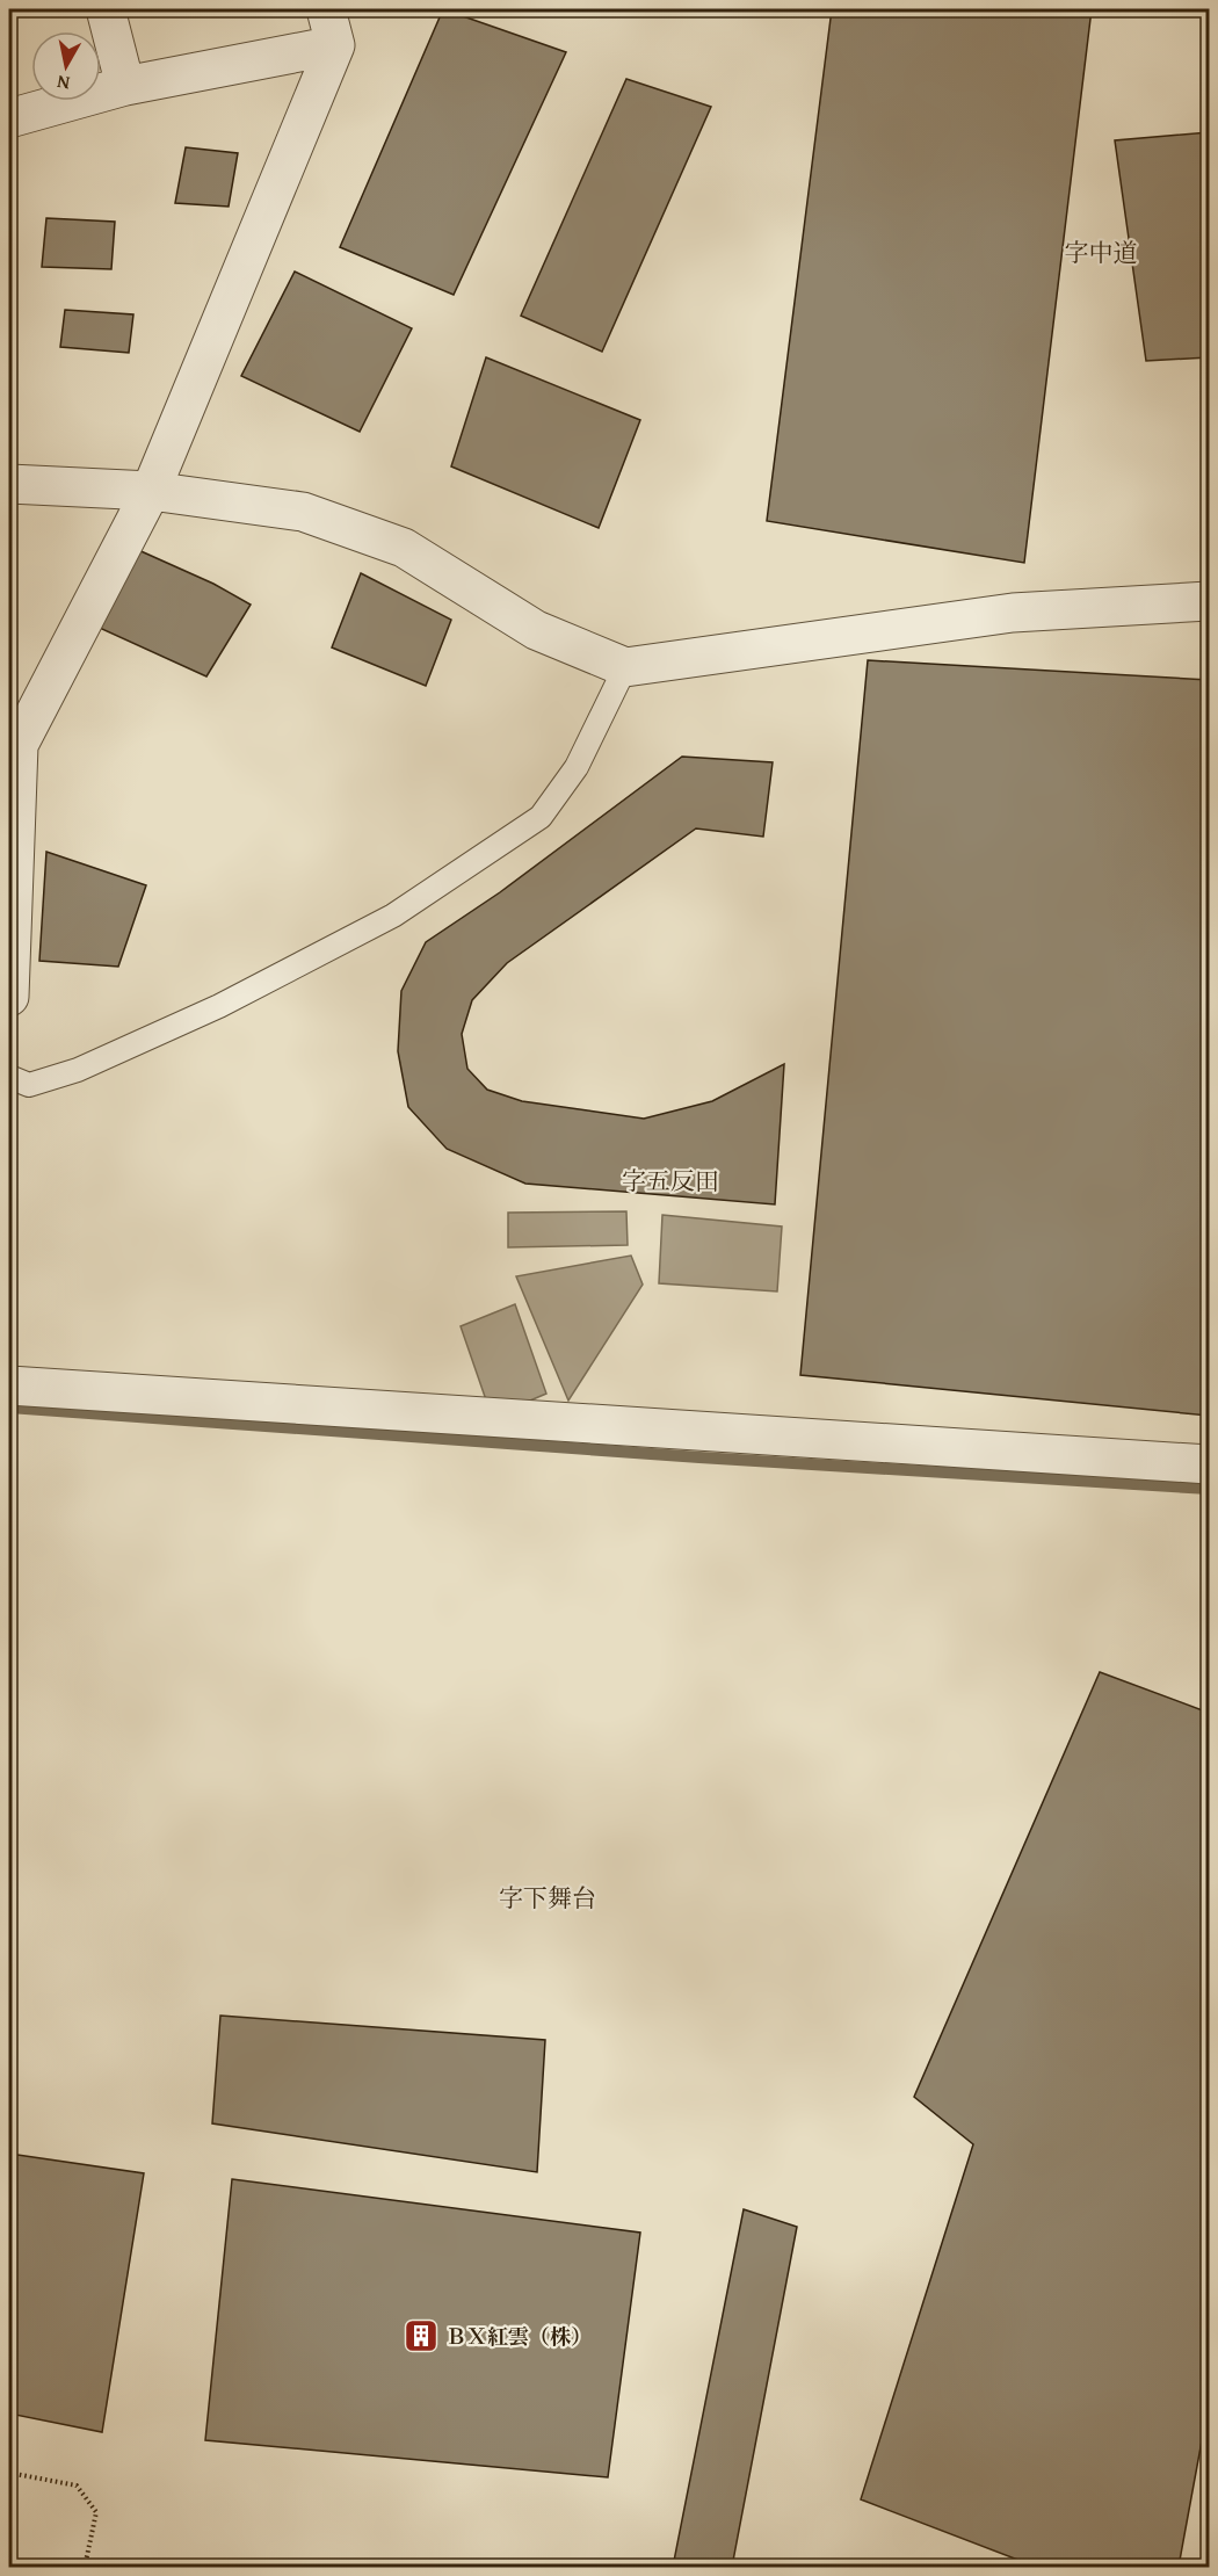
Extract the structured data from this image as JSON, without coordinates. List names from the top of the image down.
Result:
{
  "districts": ["字中道", "字五反田", "字下舞台"],
  "places": {
    "building": ["ＢＸ紅雲（株）"]
  },
  "north": "bottom"
}
